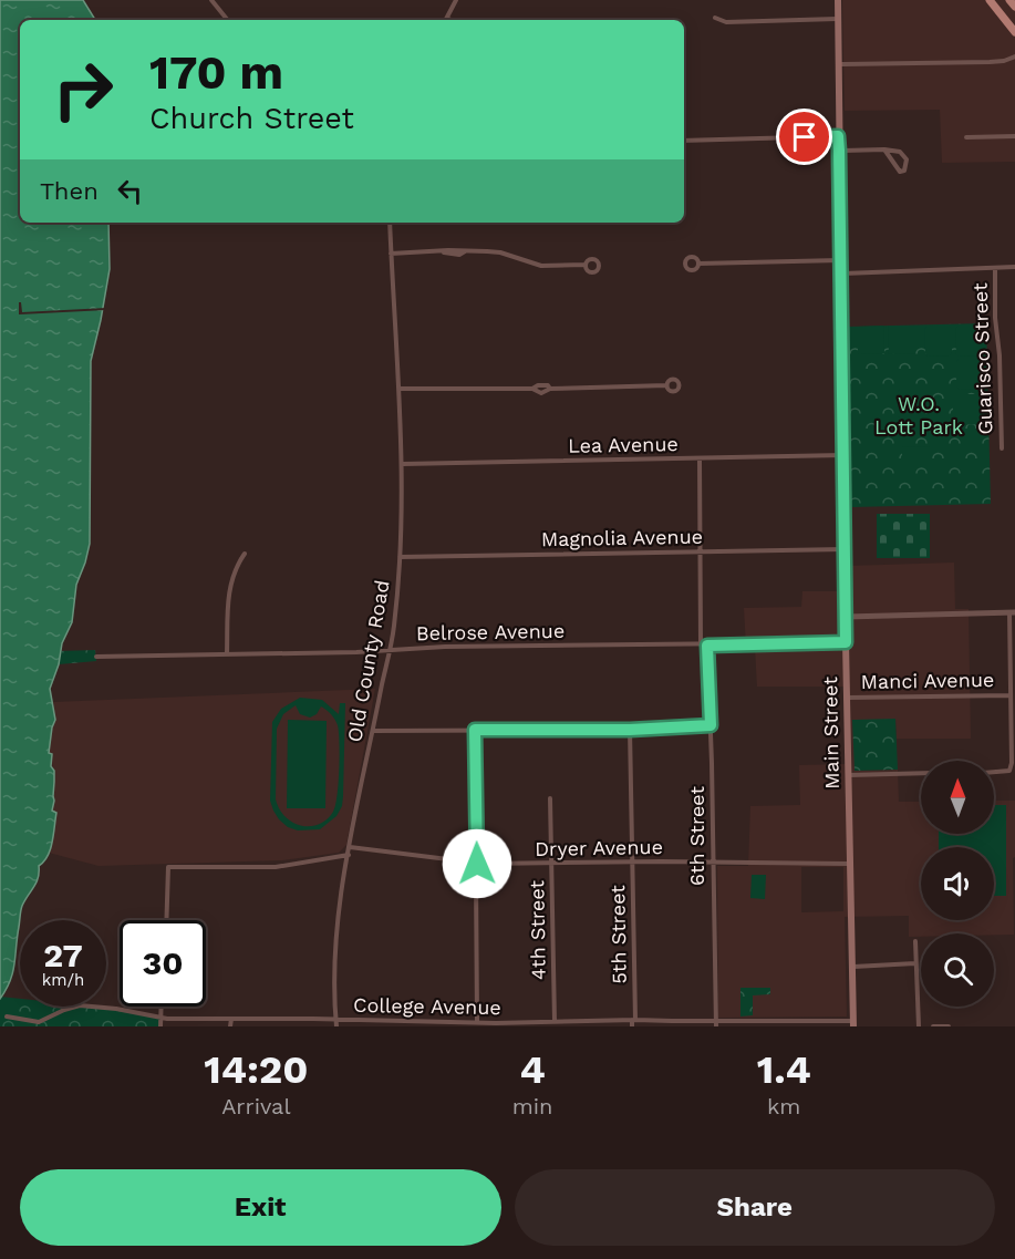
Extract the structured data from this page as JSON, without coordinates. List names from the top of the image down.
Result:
{
  "streets": {
    "main road": ["Main Street"],
    "street": [
      "Guarisco Street",
      "Lea Avenue",
      "Magnolia Avenue",
      "Belrose Avenue",
      "Old County Road",
      "Manci Avenue",
      "6th Street",
      "Dryer Avenue",
      "4th Street",
      "5th Street",
      "College Avenue"
    ]
  },
  "crossings": [
    ["Lea Avenue", "Old County Road"],
    ["Lea Avenue", "Main Street"],
    ["Lea Avenue", "6th Street"],
    ["Magnolia Avenue", "Old County Road"],
    ["Magnolia Avenue", "Main Street"],
    ["Magnolia Avenue", "6th Street"],
    ["Belrose Avenue", "Old County Road"],
    ["Belrose Avenue", "Main Street"],
    ["Belrose Avenue", "6th Street"],
    ["Old County Road", "Dryer Avenue"],
    ["Old County Road", "College Avenue"],
    ["Manci Avenue", "Main Street"],
    ["Main Street", "Dryer Avenue"],
    ["Main Street", "College Avenue"],
    ["6th Street", "Dryer Avenue"],
    ["6th Street", "College Avenue"],
    ["Dryer Avenue", "4th Street"],
    ["Dryer Avenue", "5th Street"],
    ["4th Street", "College Avenue"],
    ["5th Street", "College Avenue"]
  ],
  "parks": ["W.O. Lott Park"],
  "north": "top",
  "page": {
    "turn": ["170 m", "Church Street"],
    "then": "Then",
    "speed": "27 km/h",
    "limit": "30",
    "eta": [
      "14:20",
      "Arrival",
      "4",
      "min",
      "1.4",
      "km"
    ],
    "buttons": ["Exit", "Share"]
  }
}
